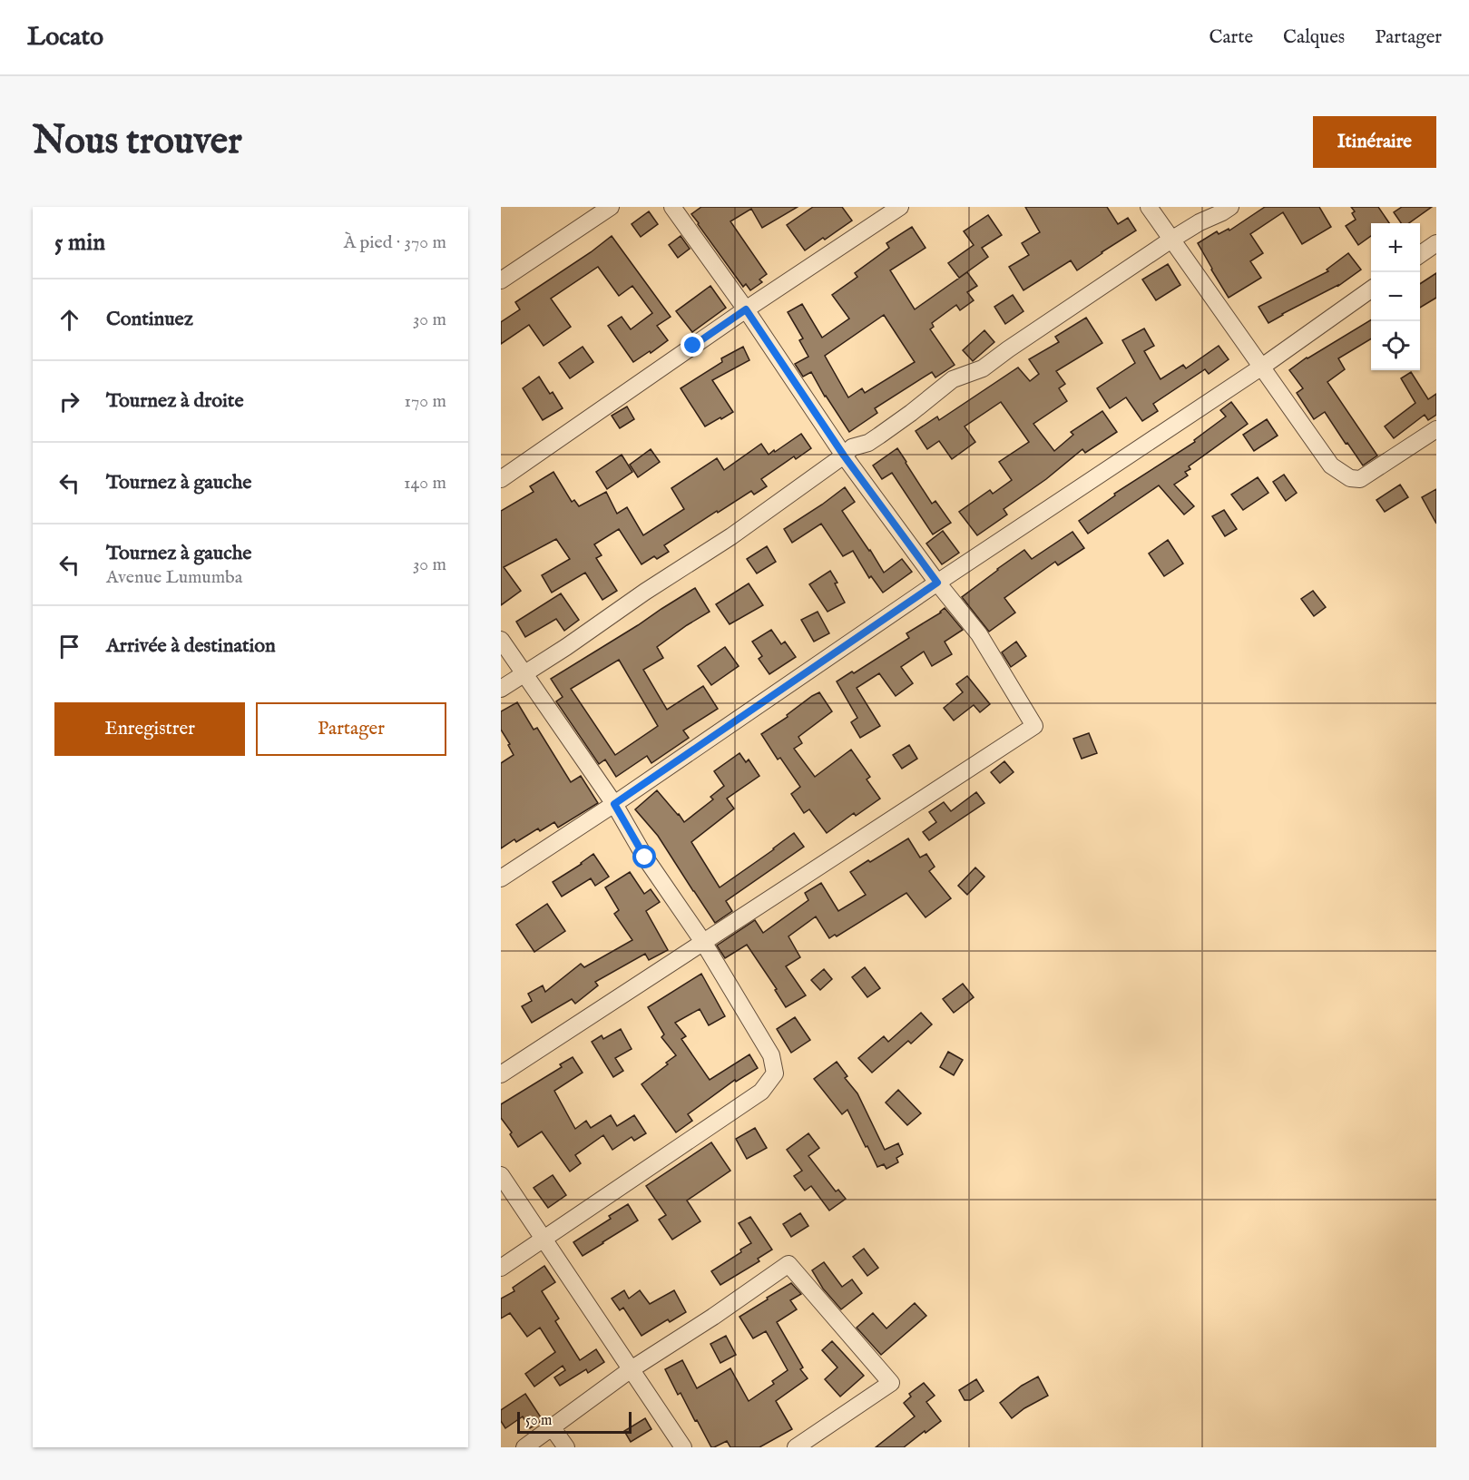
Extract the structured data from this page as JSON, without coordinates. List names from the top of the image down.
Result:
{
  "scale_bar": "50 m",
  "page": {
    "header": "Locato",
    "nav": ["Carte", "Calques", "Partager"],
    "buttons": [
      "Itinéraire",
      ["Enregistrer", "Partager"]
    ],
    "title": "Nous trouver",
    "heading": ["5 min", "À pied · 370 m"],
    "map_buttons": ["+", "−"],
    "list": [
      ["Continuez", "30 m"],
      ["Tournez à droite", "170 m"],
      ["Tournez à gauche", "140 m"],
      ["Tournez à gauche", "Avenue Lumumba", "30 m"],
      "Arrivée à destination"
    ],
    "scale": "50 m"
  }
}
